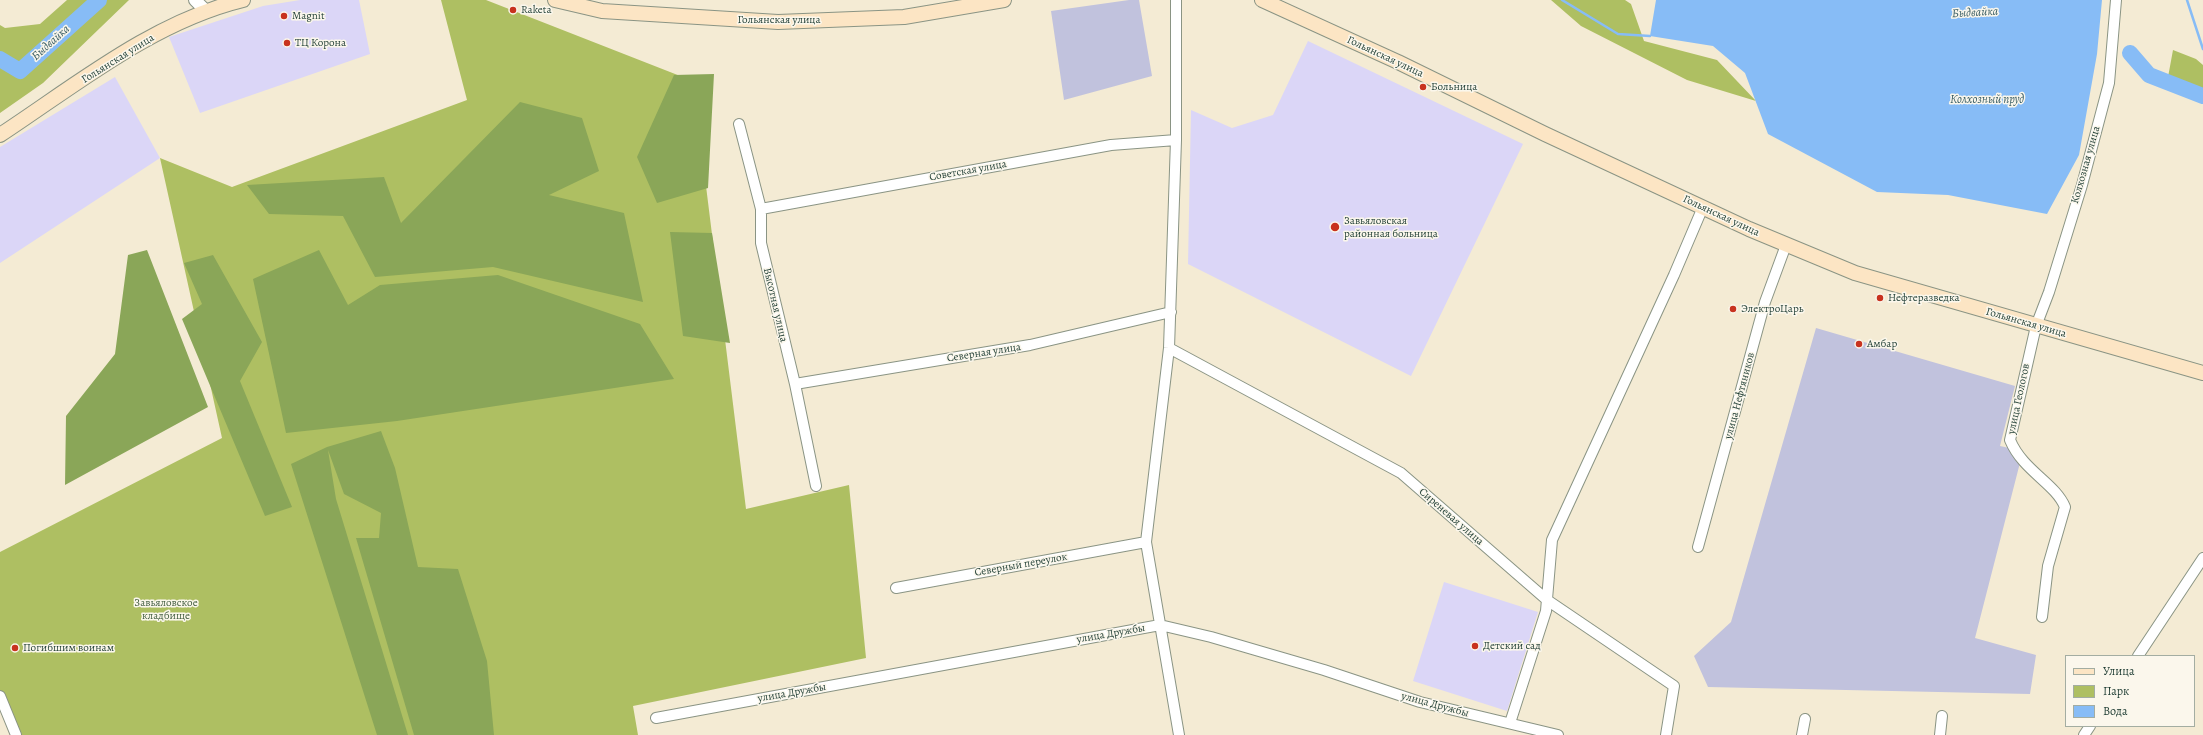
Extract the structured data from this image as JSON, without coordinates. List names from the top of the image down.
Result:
{
  "streets": {
    "main road": ["Гольянская улица"],
    "street": [
      "Колхозная улица",
      "Советская улица",
      "Высотная улица",
      "Северная улица",
      "улица Нефтяников",
      "улица Геологов",
      "Сиреневая улица",
      "Северный переулок",
      "улица Дружбы"
    ]
  },
  "crossings": [
    ["Гольянская улица", "Колхозная улица"],
    ["Гольянская улица", "улица Нефтяников"],
    ["Гольянская улица", "улица Геологов"],
    ["Колхозная улица", "улица Геологов"],
    ["Советская улица", "Высотная улица"],
    ["Высотная улица", "Северная улица"]
  ],
  "water": ["Быдвайка", "Колхозный пруд"],
  "parks": ["Завьяловское кладбище"],
  "places": [
    "Raketa",
    "Magnit",
    "ТЦ Корона",
    "Больница",
    "Завьяловская районная больница",
    "Нефтеразведка",
    "ЭлектроЦарь",
    "Амбар",
    "Детский сад",
    "Погибшим воинам"
  ],
  "legend": ["Улица", "Парк", "Вода"]
}
